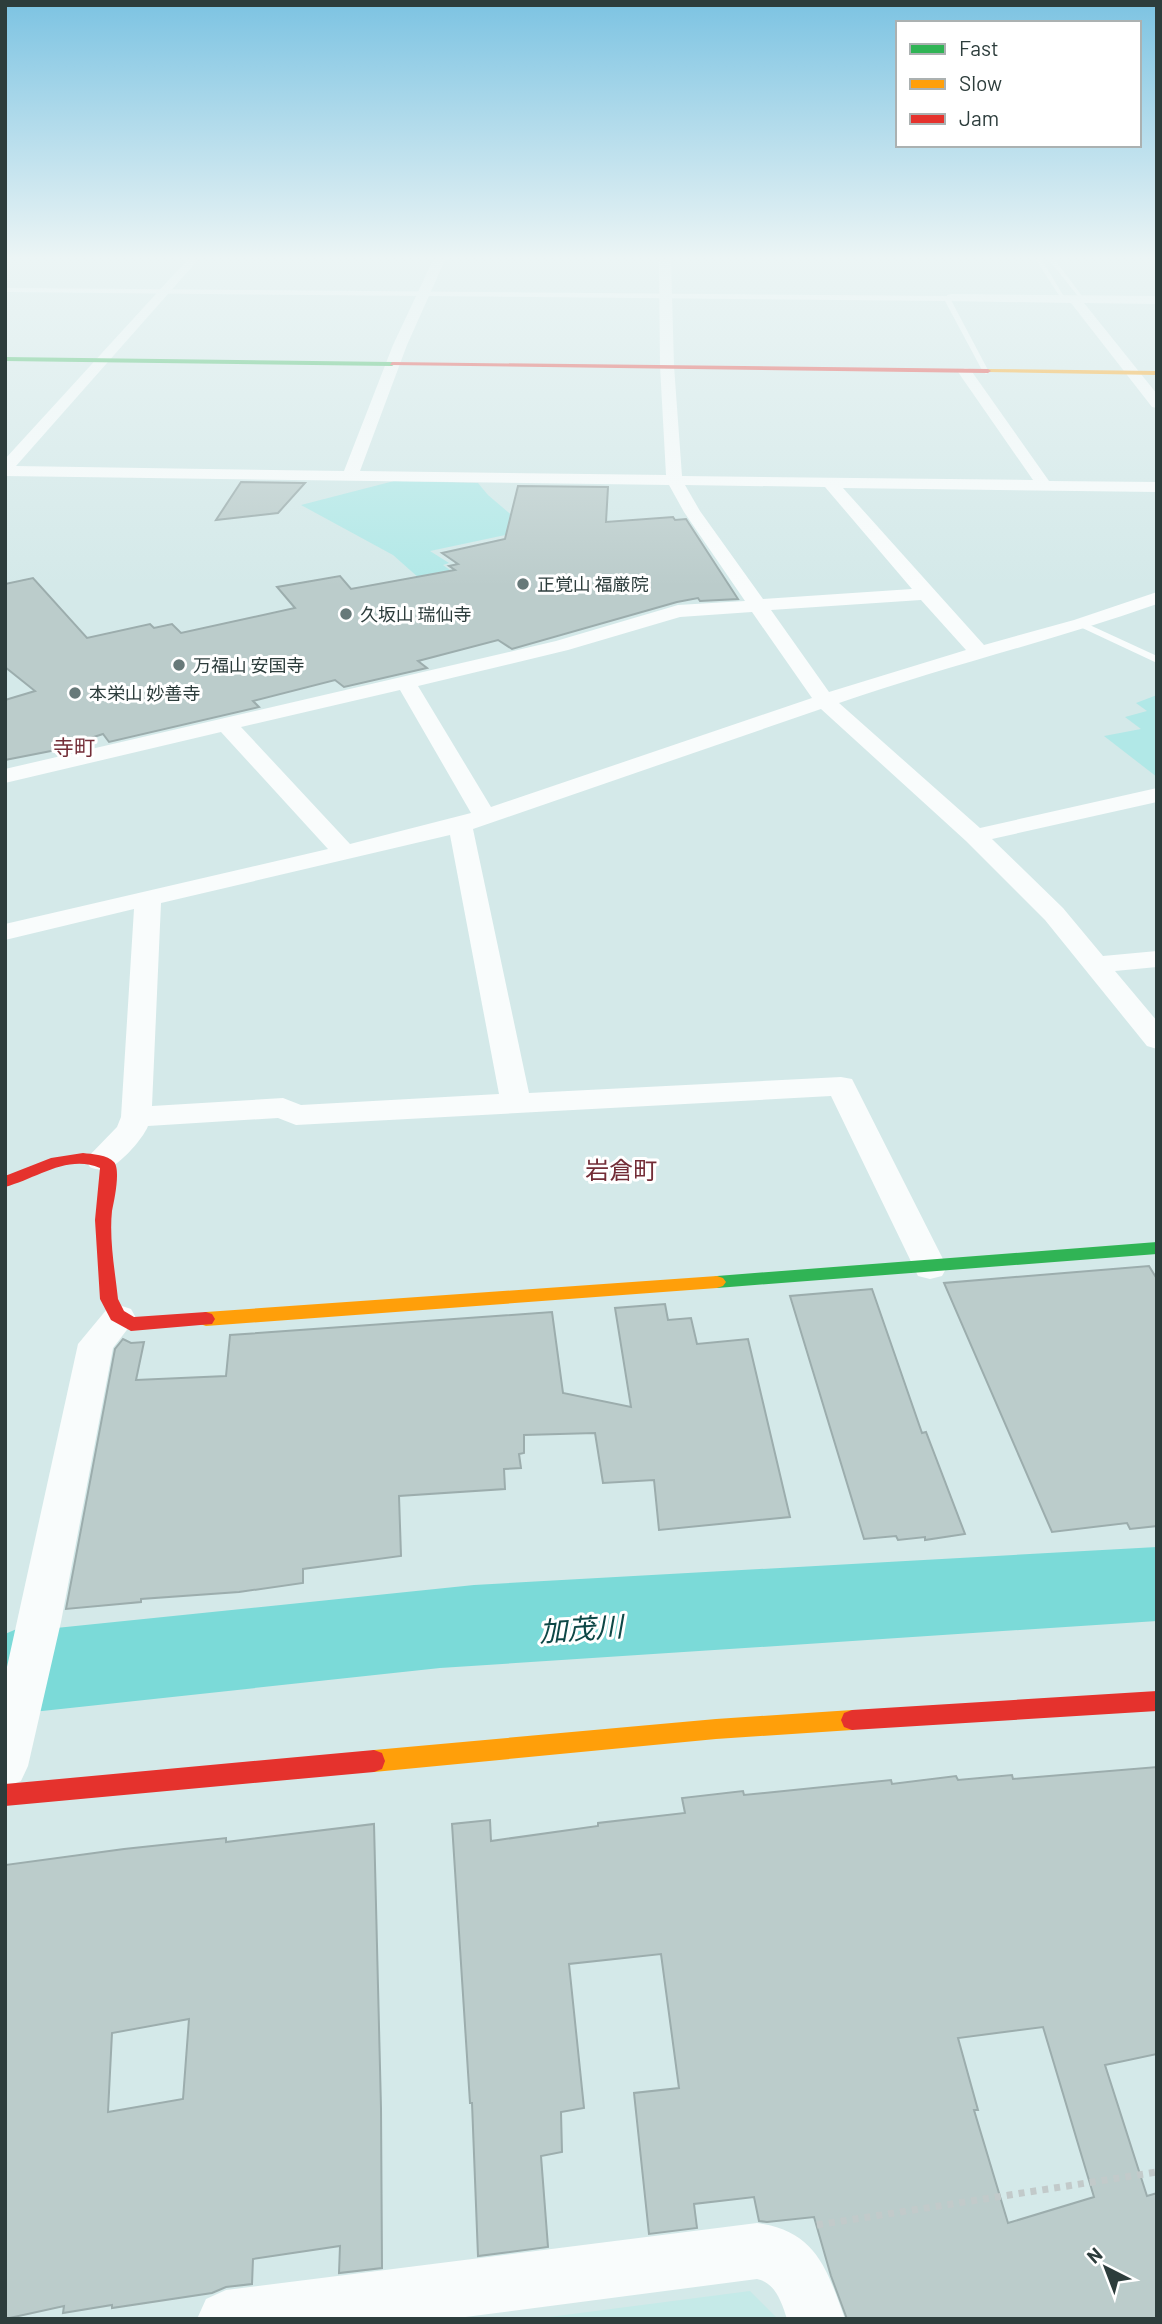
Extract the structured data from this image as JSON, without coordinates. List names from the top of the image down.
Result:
{
  "districts": ["寺町", "岩倉町"],
  "water": ["加茂川"],
  "places": [
    "正覚山 福厳院",
    "久坂山 瑞仙寺",
    "万福山 安国寺",
    "本栄山 妙善寺"
  ],
  "legend": ["Fast", "Slow", "Jam"],
  "north": "top left"
}
